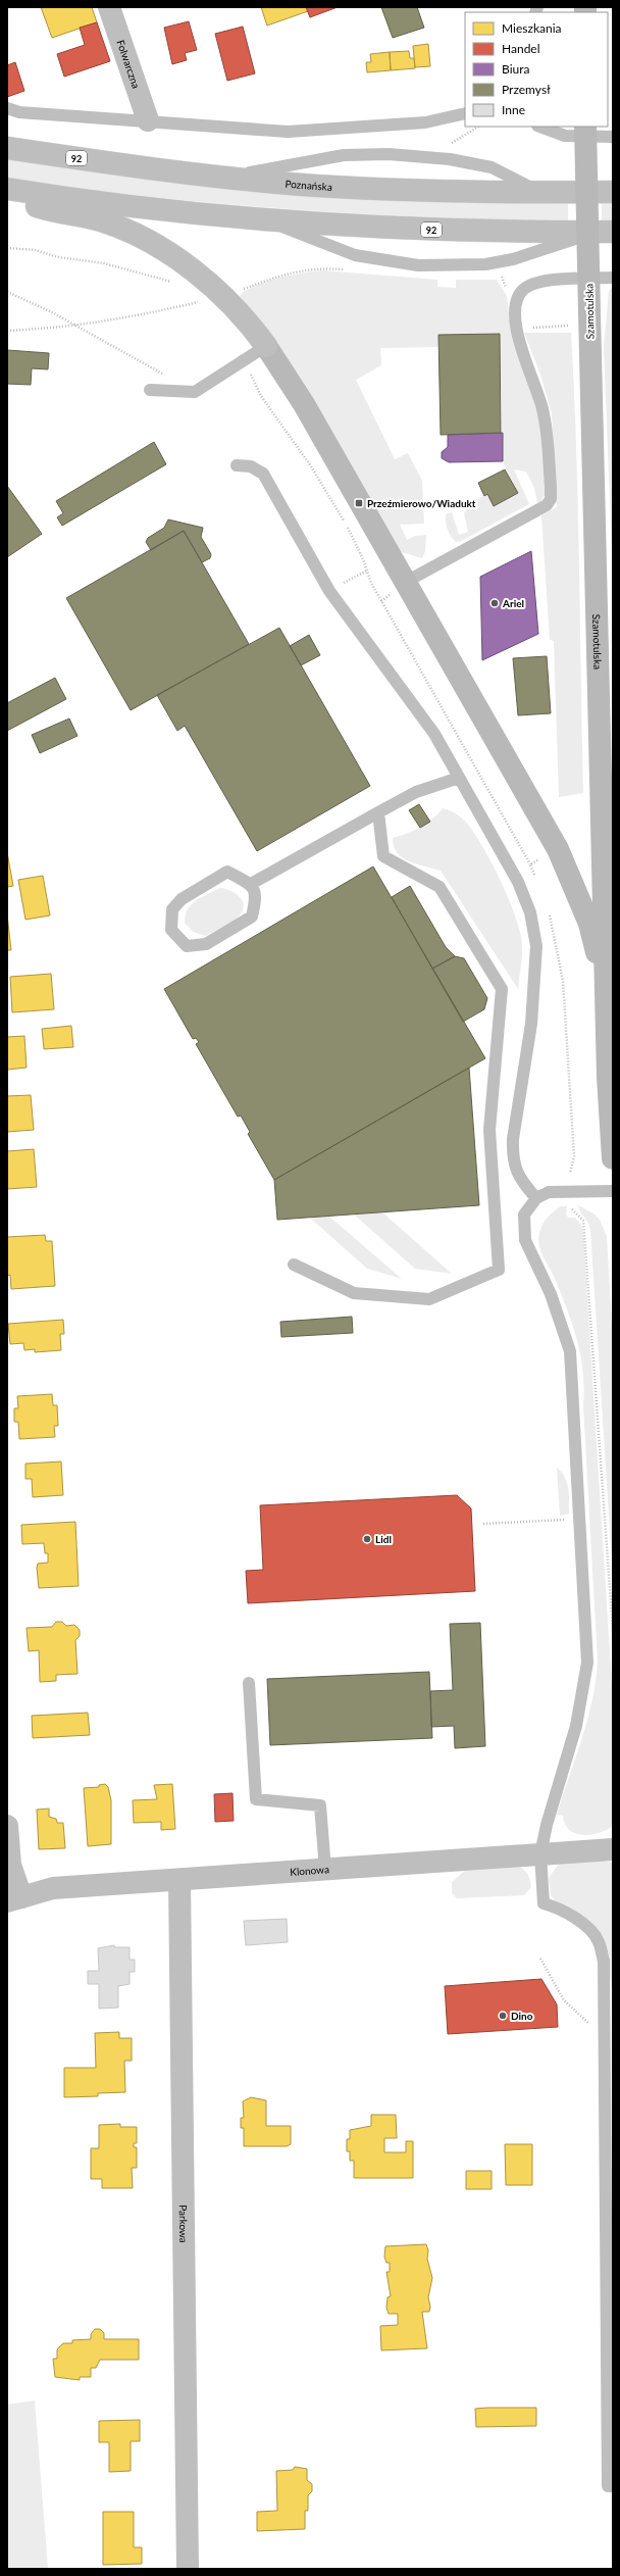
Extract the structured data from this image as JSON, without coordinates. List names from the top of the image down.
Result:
{
  "streets": {
    "main road": [
      "Folwarczna",
      "92",
      "Poznańska",
      "Klonowa",
      "Parkowa"
    ],
    "street": ["Szamotulska"]
  },
  "crossings": [
    ["Klonowa", "Parkowa"]
  ],
  "places": {
    "transit": ["Przeźmierowo/Wiadukt"],
    "other": ["Ariel", "Lidl", "Dino"]
  },
  "legend": [
    "Mieszkania",
    "Handel",
    "Biura",
    "Przemysł",
    "Inne"
  ]
}
